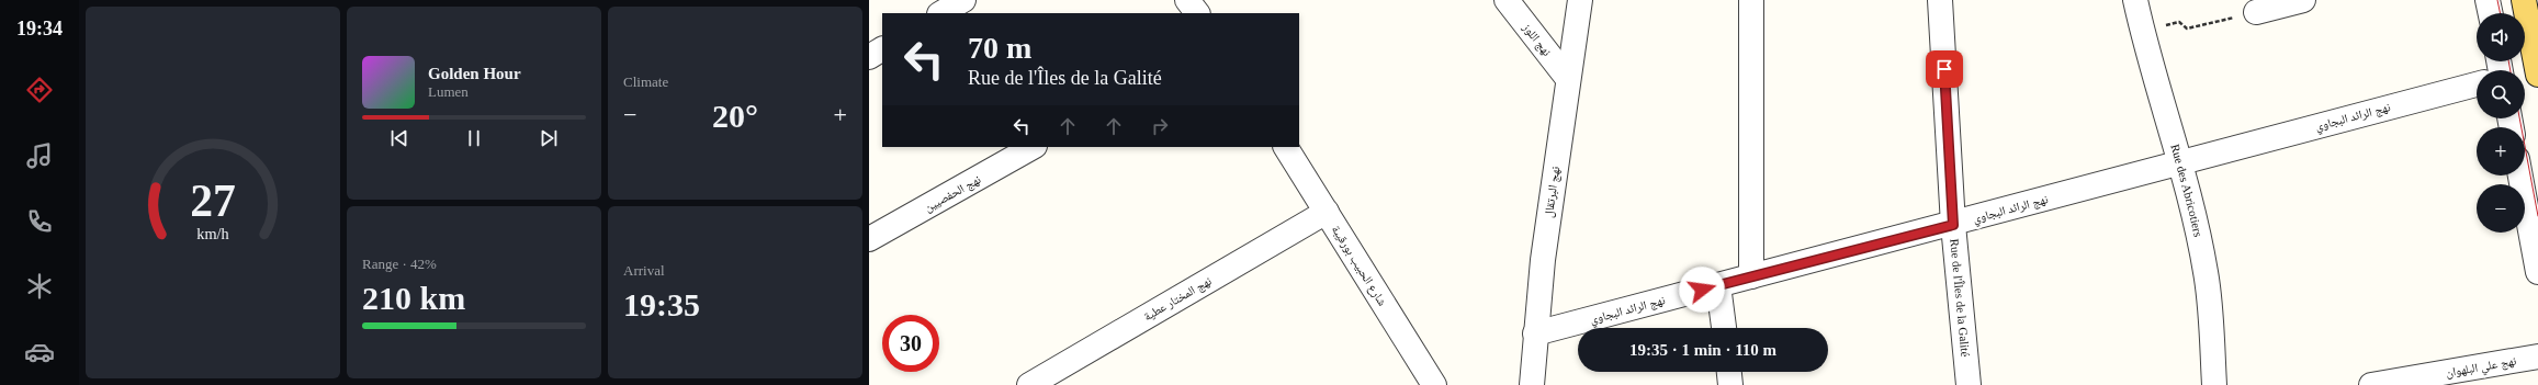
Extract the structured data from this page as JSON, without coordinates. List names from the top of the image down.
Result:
{
  "streets": {
    "street": [
      "نهج اللوز",
      "نهج الرائد البجاوي",
      "Rue des Abricotiers",
      "نهج البرتقال",
      "نهج الحفصيين",
      "شارع الحبيب بورقيبة",
      "Rue de l'Îles de la Galité",
      "نهج المختار عطية",
      "نهج علي البلهوان"
    ]
  },
  "crossings": [
    ["نهج اللوز", "نهج البرتقال"],
    ["نهج الرائد البجاوي", "Rue des Abricotiers"],
    ["نهج الرائد البجاوي", "نهج البرتقال"],
    ["نهج الرائد البجاوي", "Rue de l'Îles de la Galité"],
    ["شارع الحبيب بورقيبة", "نهج المختار عطية"]
  ],
  "page": {
    "tabs": "19:34",
    "tile": [
      "Climate",
      ["Range · 42%", "210 km"],
      ["Arrival", "19:35"]
    ],
    "map_buttons": ["+", "−"],
    "turn": ["70 m", "Rue de l'Îles de la Galité"],
    "song": ["Golden Hour", "Lumen"],
    "heat": ["−", "20°", "+"],
    "limit": "30",
    "trip": "19:35 · 1 min · 110 m",
    "gauge": ["27", "km/h"]
  }
}
